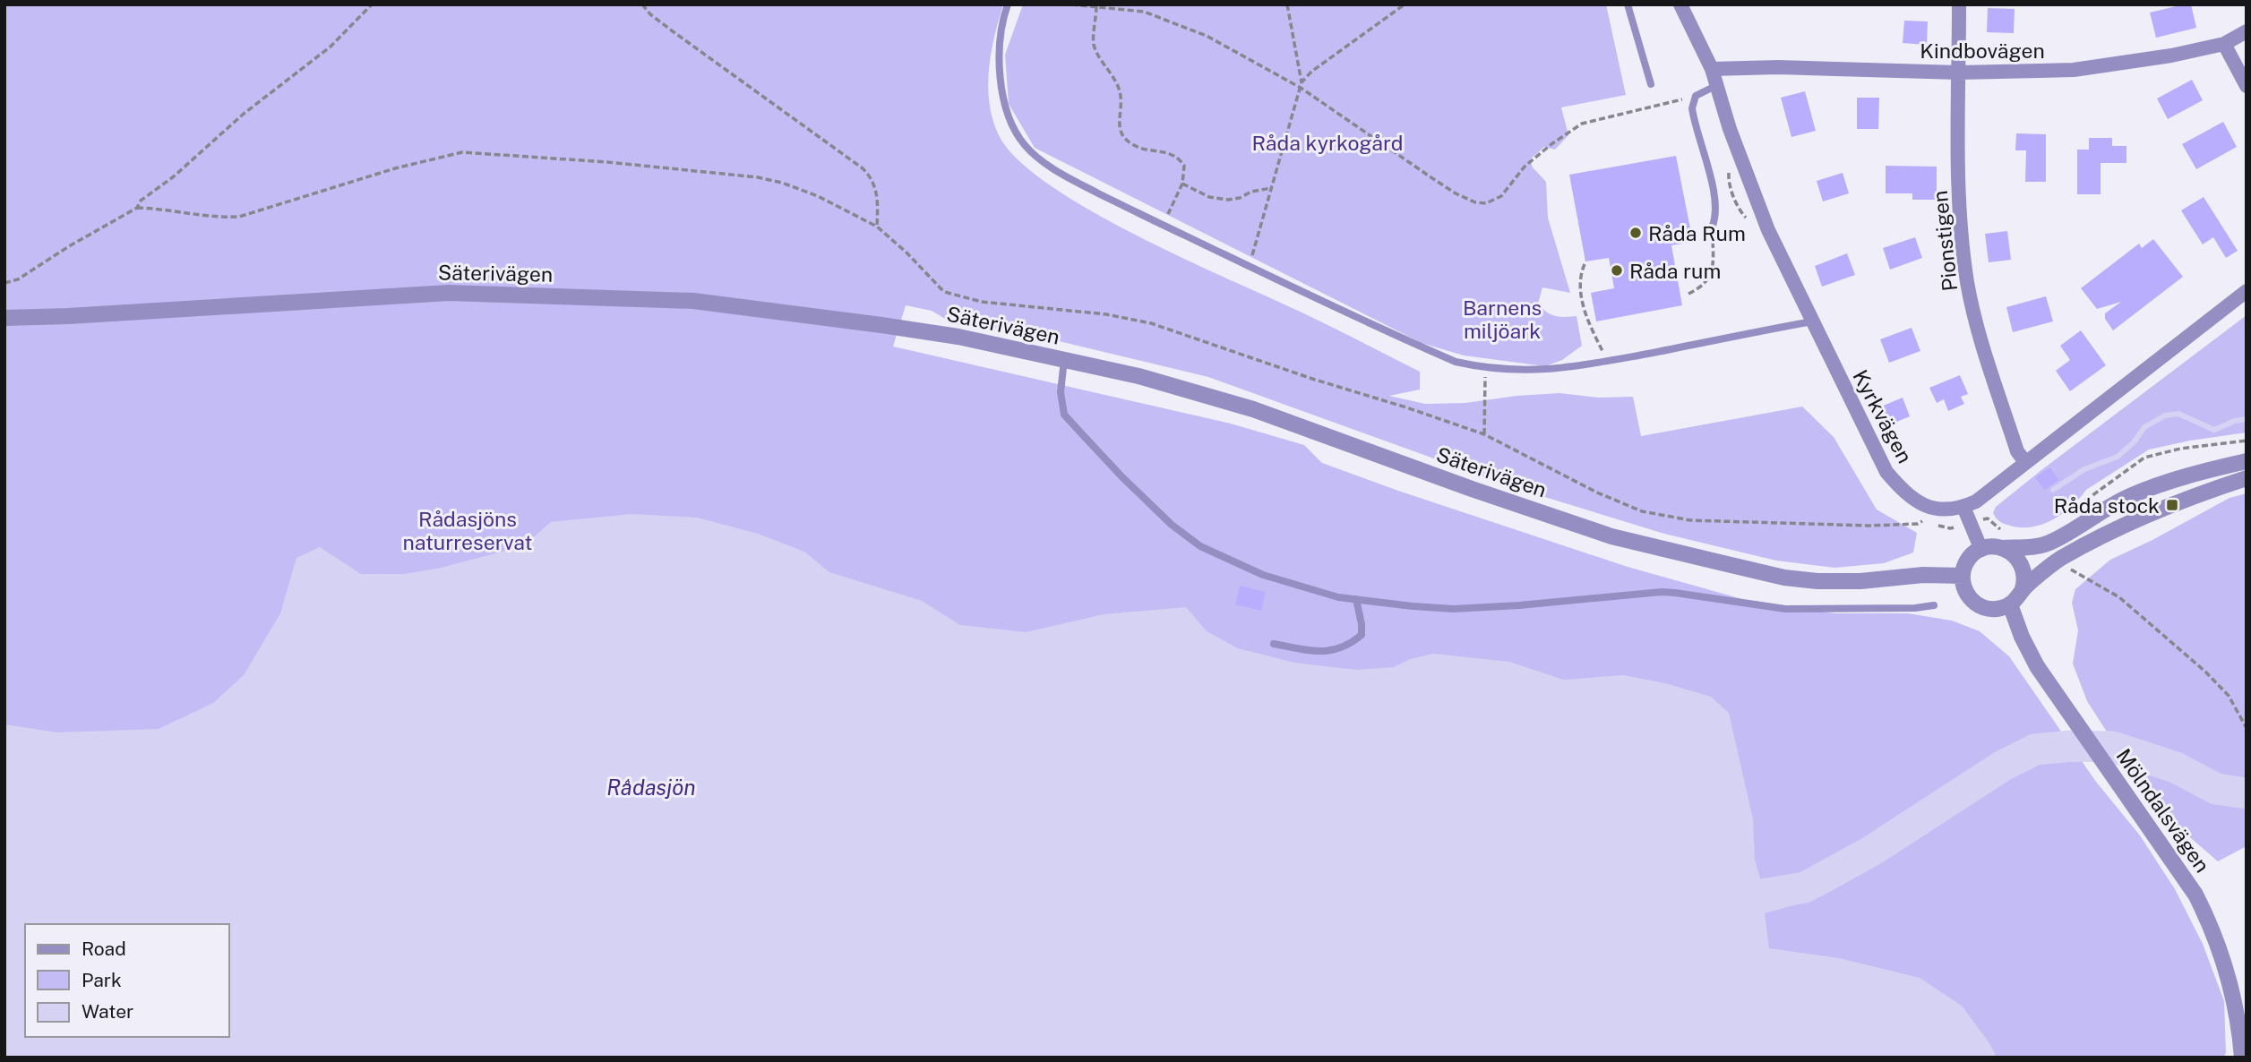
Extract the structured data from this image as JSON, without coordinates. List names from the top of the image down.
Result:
{
  "streets": {
    "street": [
      "Kindbovägen",
      "Pionstigen",
      "Säterivägen",
      "Kyrkvägen",
      "Mölndalsvägen"
    ]
  },
  "crossings": [
    ["Kindbovägen", "Pionstigen"],
    ["Kindbovägen", "Kyrkvägen"],
    ["Säterivägen", "Mölndalsvägen"]
  ],
  "water": ["Rådasjön"],
  "parks": ["Råda kyrkogård", "Barnens miljöark", "Rådasjöns naturreservat"],
  "places": {
    "other": ["Råda Rum", "Råda rum"],
    "transit": ["Råda stock"]
  },
  "legend": ["Road", "Park", "Water"]
}
